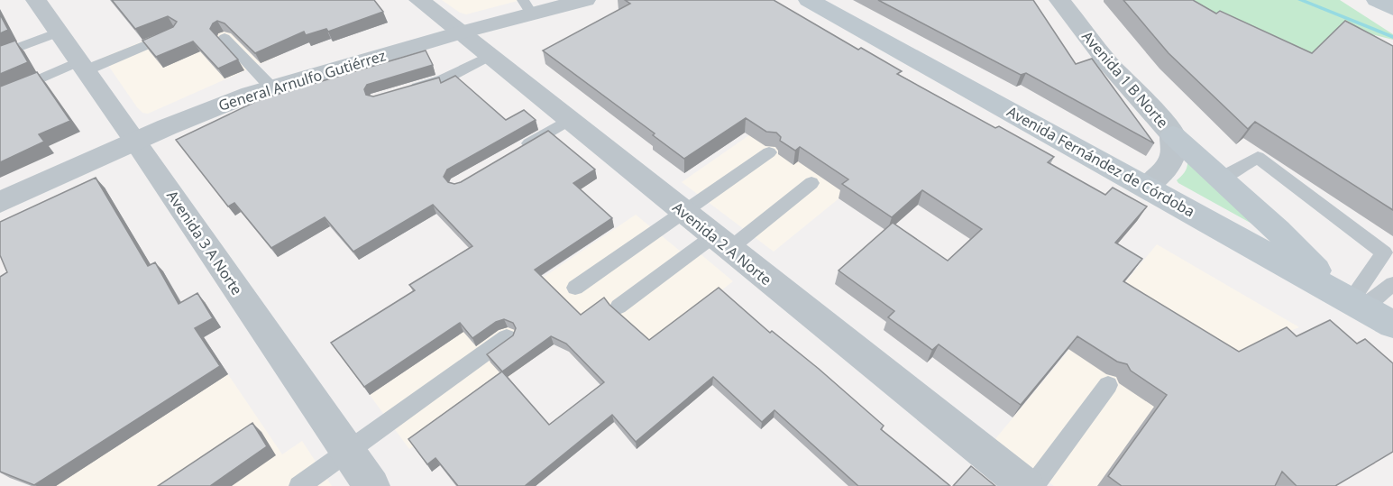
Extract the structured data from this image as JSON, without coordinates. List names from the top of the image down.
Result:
{
  "streets": {
    "main road": ["Avenida Fernández de Córdoba"],
    "street": [
      "Avenida 1 B Norte",
      "General Arnulfo Gutiérrez",
      "Avenida 3 A Norte",
      "Avenida 2 A Norte"
    ]
  },
  "crossings": [
    ["Avenida 1 B Norte", "Avenida Fernández de Córdoba"],
    ["General Arnulfo Gutiérrez", "Avenida 3 A Norte"],
    ["General Arnulfo Gutiérrez", "Avenida 2 A Norte"]
  ]
}
